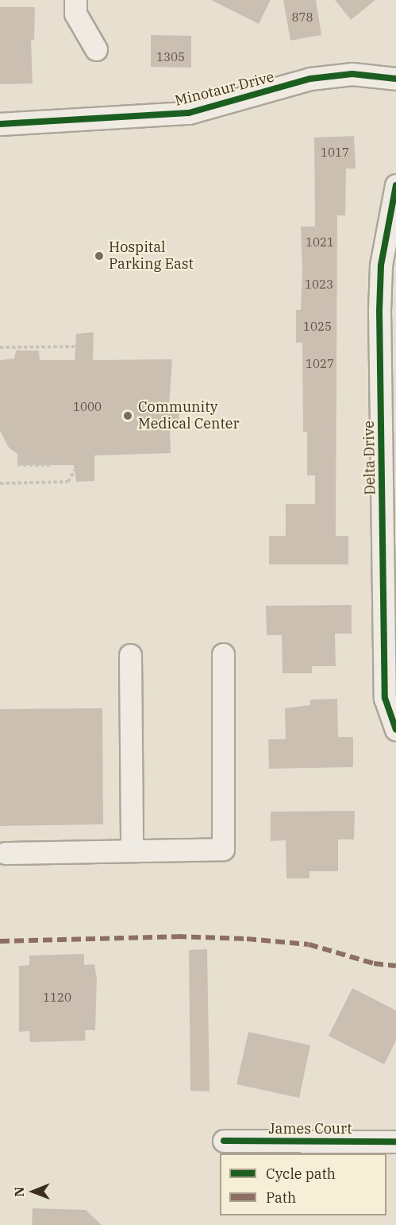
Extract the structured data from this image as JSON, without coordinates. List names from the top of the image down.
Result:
{
  "streets": {
    "street": ["Minotaur Drive", "Delta Drive", "James Court"]
  },
  "places": ["Hospital Parking East", "Community Medical Center"],
  "house_numbers": [
    "878",
    "1305",
    "1017",
    "1021",
    "1023",
    "1025",
    "1027",
    "1000",
    "1120"
  ],
  "legend": ["Cycle path", "Path"],
  "north": "left"
}
